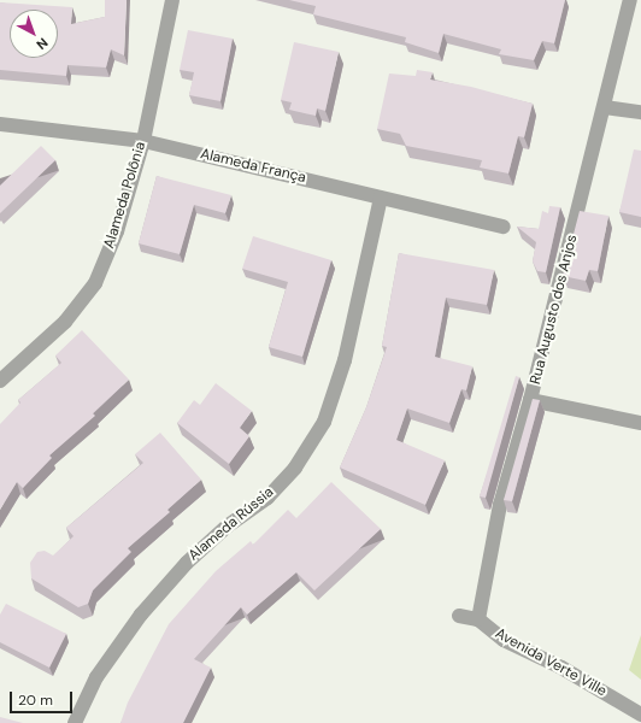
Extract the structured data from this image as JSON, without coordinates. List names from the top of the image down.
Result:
{
  "streets": {
    "street": [
      "Alameda França",
      "Alameda Polônia",
      "Rua Augusto dos Anjos",
      "Alameda Rússia",
      "Avenida Verte Ville"
    ]
  },
  "crossings": [
    ["Alameda França", "Alameda Polônia"],
    ["Alameda França", "Alameda Rússia"],
    ["Rua Augusto dos Anjos", "Avenida Verte Ville"]
  ],
  "scale_bar": "20 m",
  "north": "bottom right"
}
